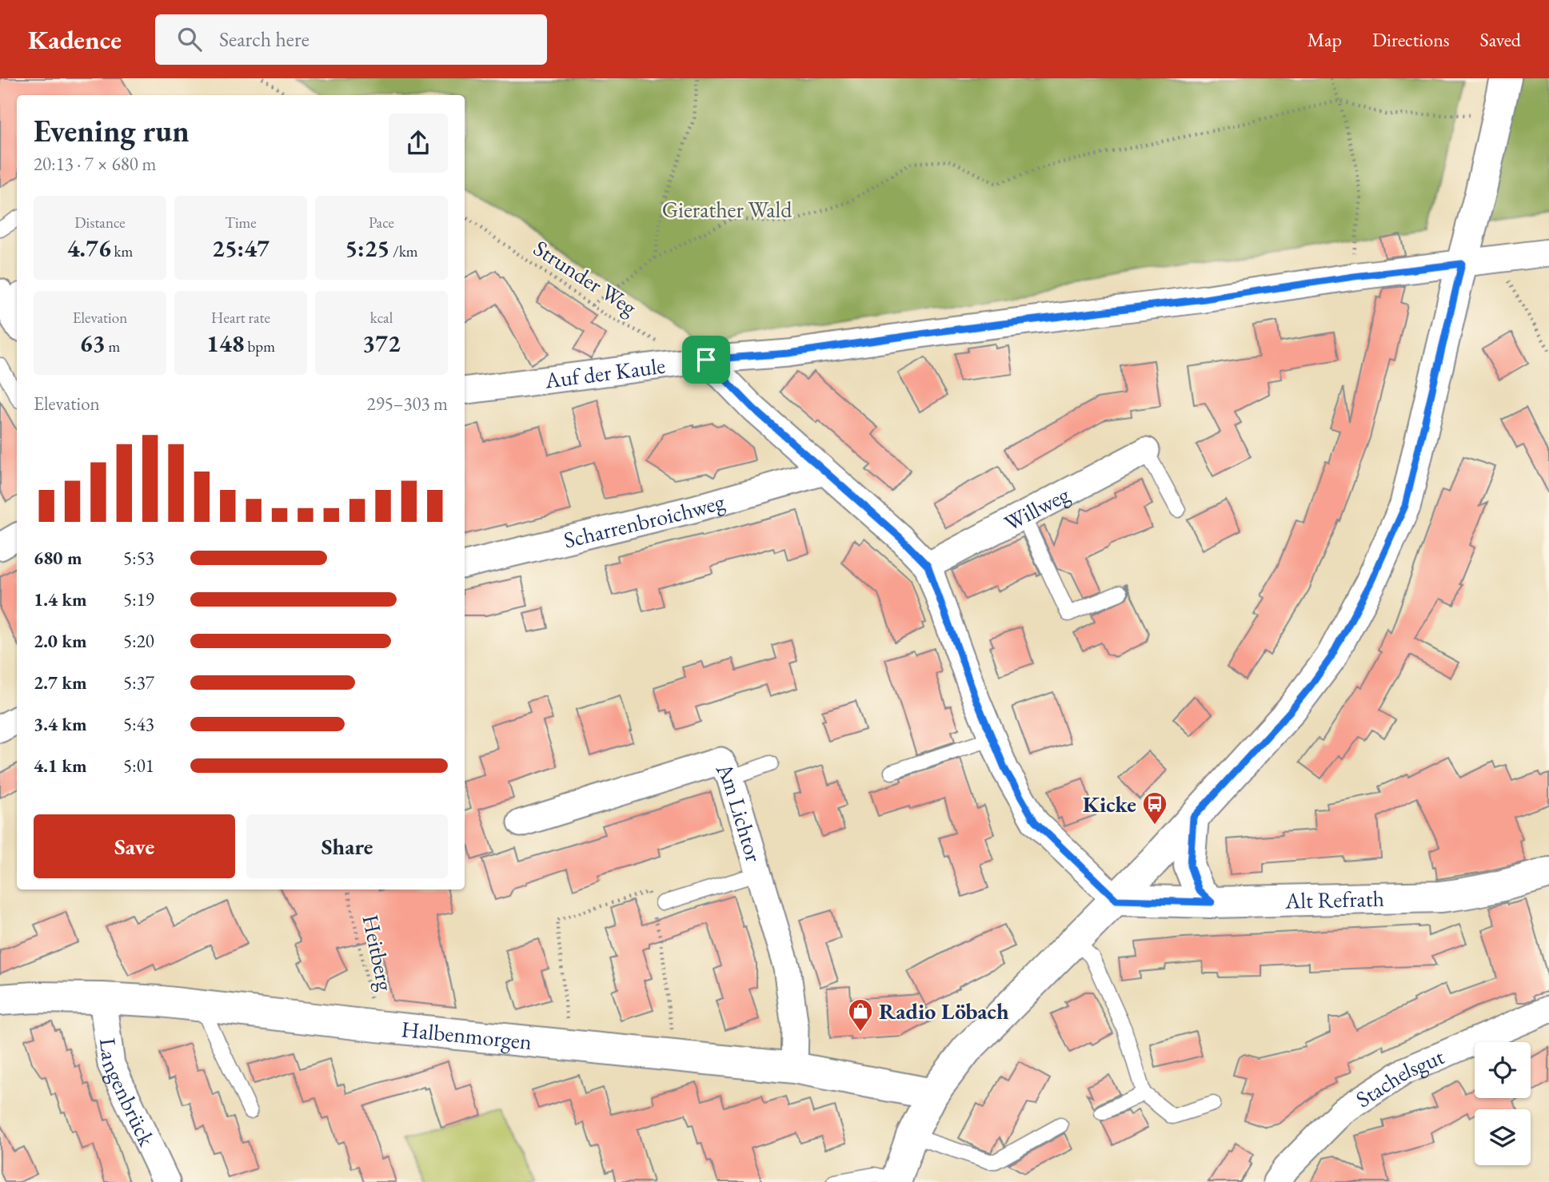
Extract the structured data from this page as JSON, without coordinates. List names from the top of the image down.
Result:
{
  "streets": {
    "street": [
      "Auf der Kaule",
      "Willweg",
      "Scharrenbroichweg",
      "Am Lichtor",
      "Alt Refrath",
      "Halbenmorgen",
      "Stachelsgut",
      "Langenbrück"
    ],
    "path": ["Strunder Weg", "Heitberg"]
  },
  "crossings": [
    ["Strunder Weg", "Auf der Kaule"],
    ["Am Lichtor", "Halbenmorgen"],
    ["Heitberg", "Halbenmorgen"],
    ["Halbenmorgen", "Langenbrück"]
  ],
  "parks": ["Gierather Wald"],
  "places": {
    "bus stop": ["Kicke"],
    "shop": ["Radio Löbach"]
  },
  "page": {
    "header": "Kadence",
    "search": "Search here",
    "nav": ["Map", "Directions", "Saved"],
    "heading": ["Evening run", "20:13 · 7 × 680 m"],
    "stats": [
      ["Distance", "4.76 km"],
      ["Time", "25:47"],
      ["Pace", "5:25 /km"],
      ["Elevation", "63 m"],
      ["Heart rate", "148 bpm"],
      ["kcal", "372"]
    ],
    "chart": ["Elevation", "295–303 m"],
    "list": [
      {
        "name": "680 m",
        "note": "5:53"
      },
      {
        "name": "1.4 km",
        "note": "5:19"
      },
      {
        "name": "2.0 km",
        "note": "5:20"
      },
      {
        "name": "2.7 km",
        "note": "5:37"
      },
      {
        "name": "3.4 km",
        "note": "5:43"
      },
      {
        "name": "4.1 km",
        "note": "5:01"
      }
    ],
    "buttons": ["Save", "Share"]
  }
}
